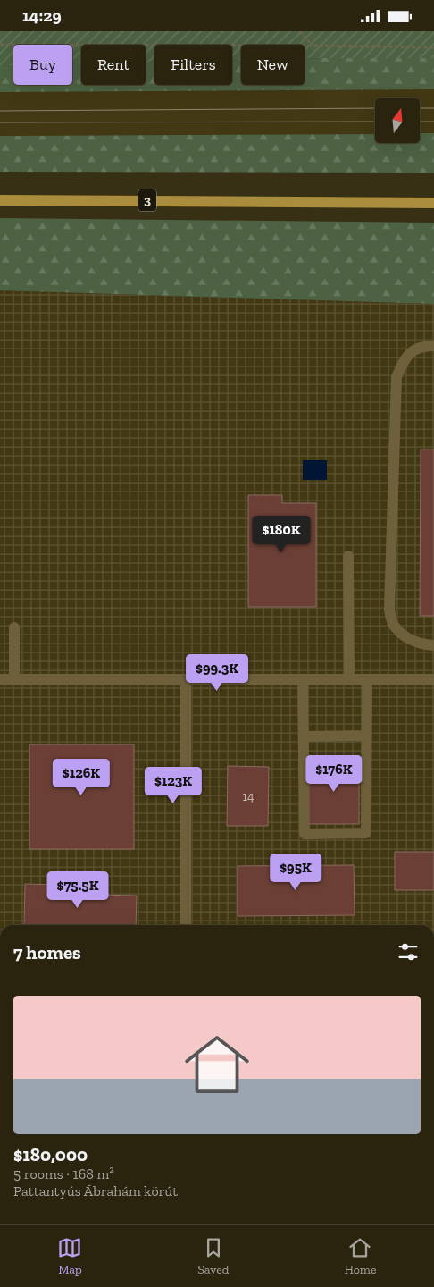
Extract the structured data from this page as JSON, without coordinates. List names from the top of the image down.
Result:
{
  "streets": {
    "main road": ["3"]
  },
  "house_numbers": ["14"],
  "north": "top",
  "page": {
    "status": "14:29",
    "chip": [
      "Buy",
      "Rent",
      "Filters",
      "New"
    ],
    "price": [
      "$180K",
      "$99.3K",
      "$176K",
      "$126K",
      "$123K",
      "$95K",
      "$75.5K"
    ],
    "heading": "7 homes",
    "list": [
      {
        "name": "$180,000",
        "note": "5 rooms · 168 m² · Pattantyús Ábrahám körút"
      }
    ],
    "tabs": ["Map", "Saved", "Home"]
  }
}
